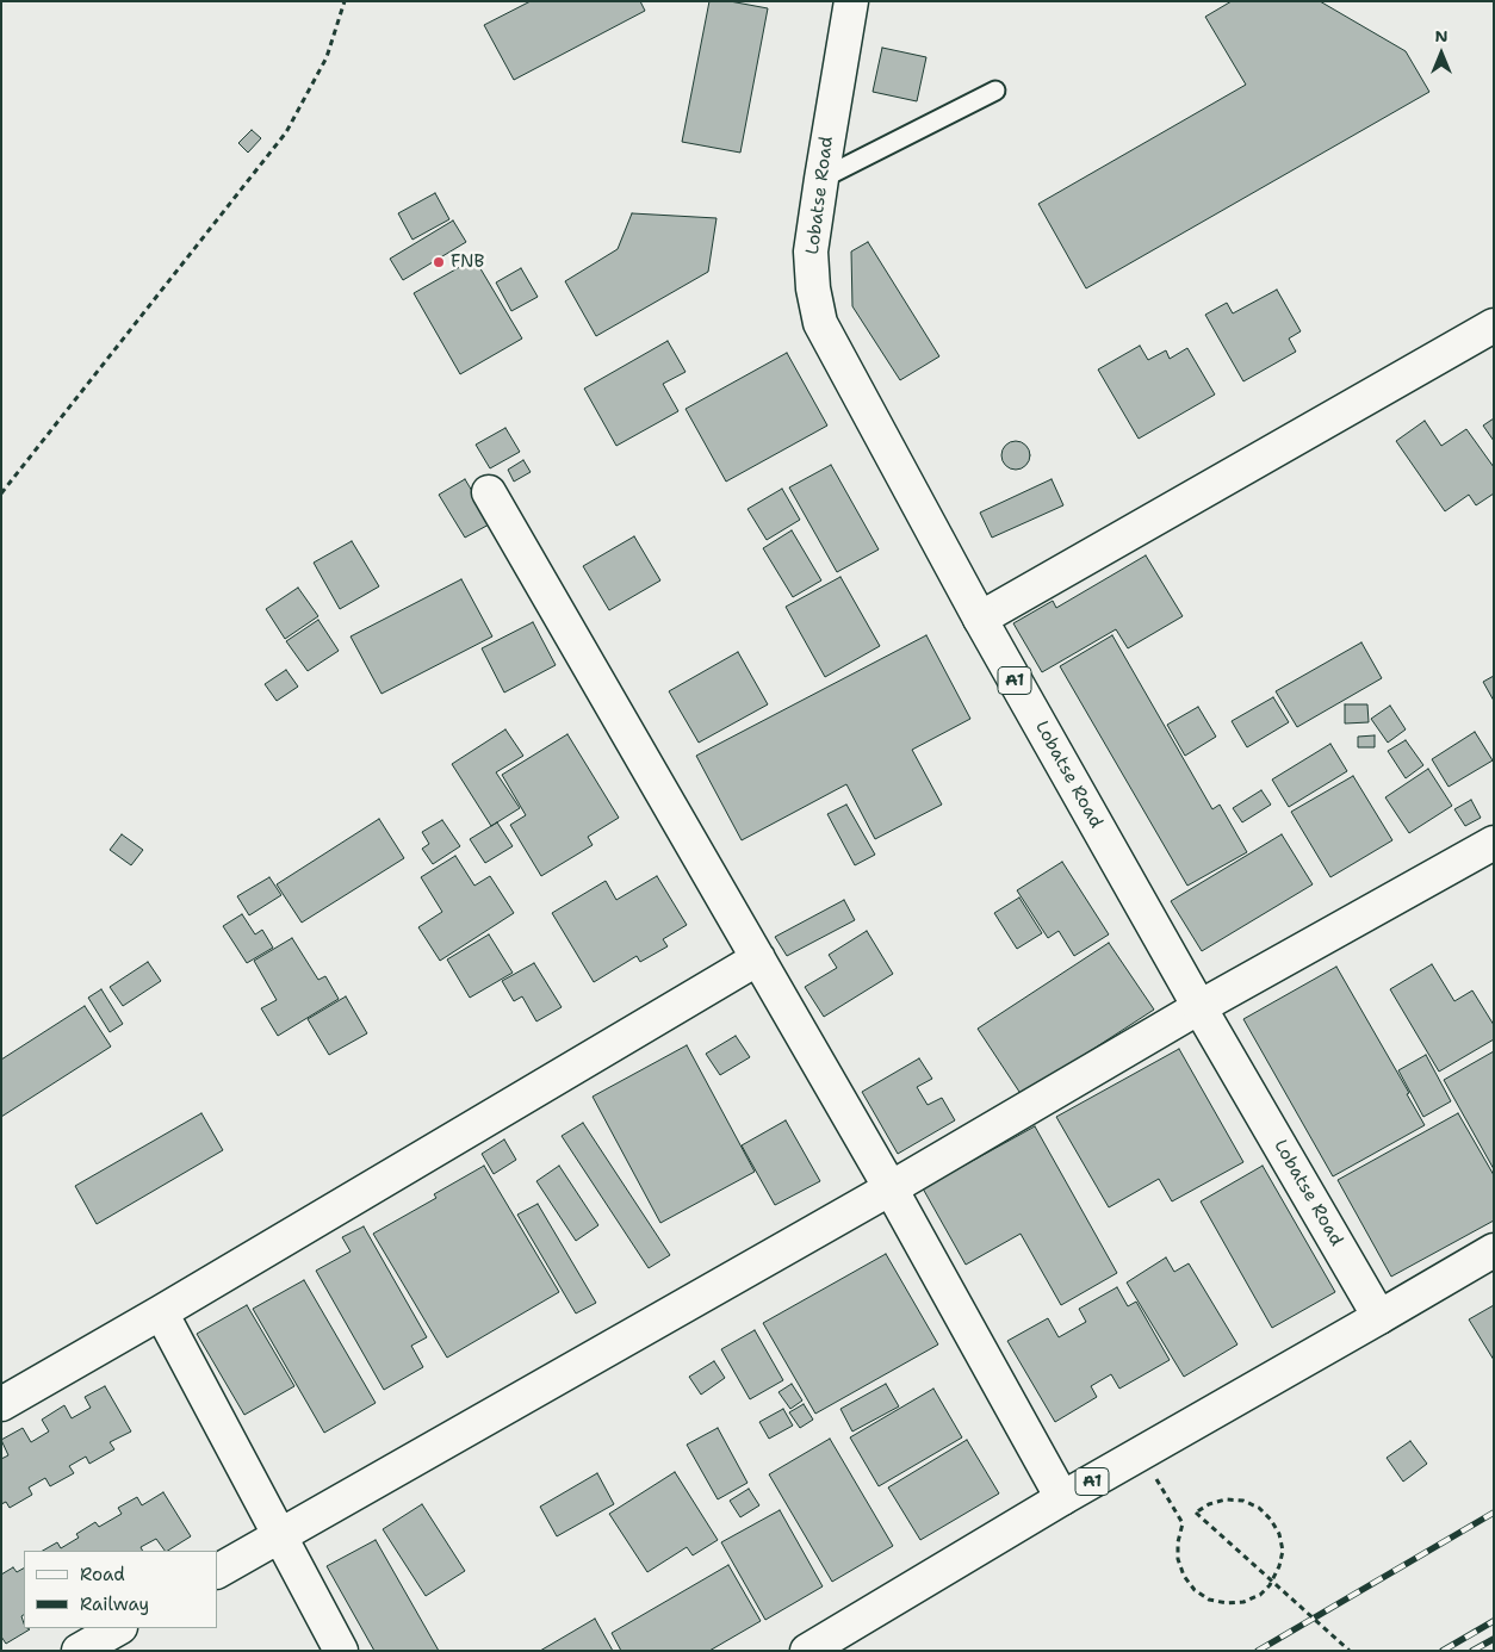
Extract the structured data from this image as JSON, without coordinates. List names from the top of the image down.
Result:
{
  "streets": {
    "main road": ["Lobatse Road", "A1"]
  },
  "crossings": [
    ["Lobatse Road", "A1"]
  ],
  "places": ["FNB"],
  "legend": ["Road", "Railway"],
  "north": "top"
}
